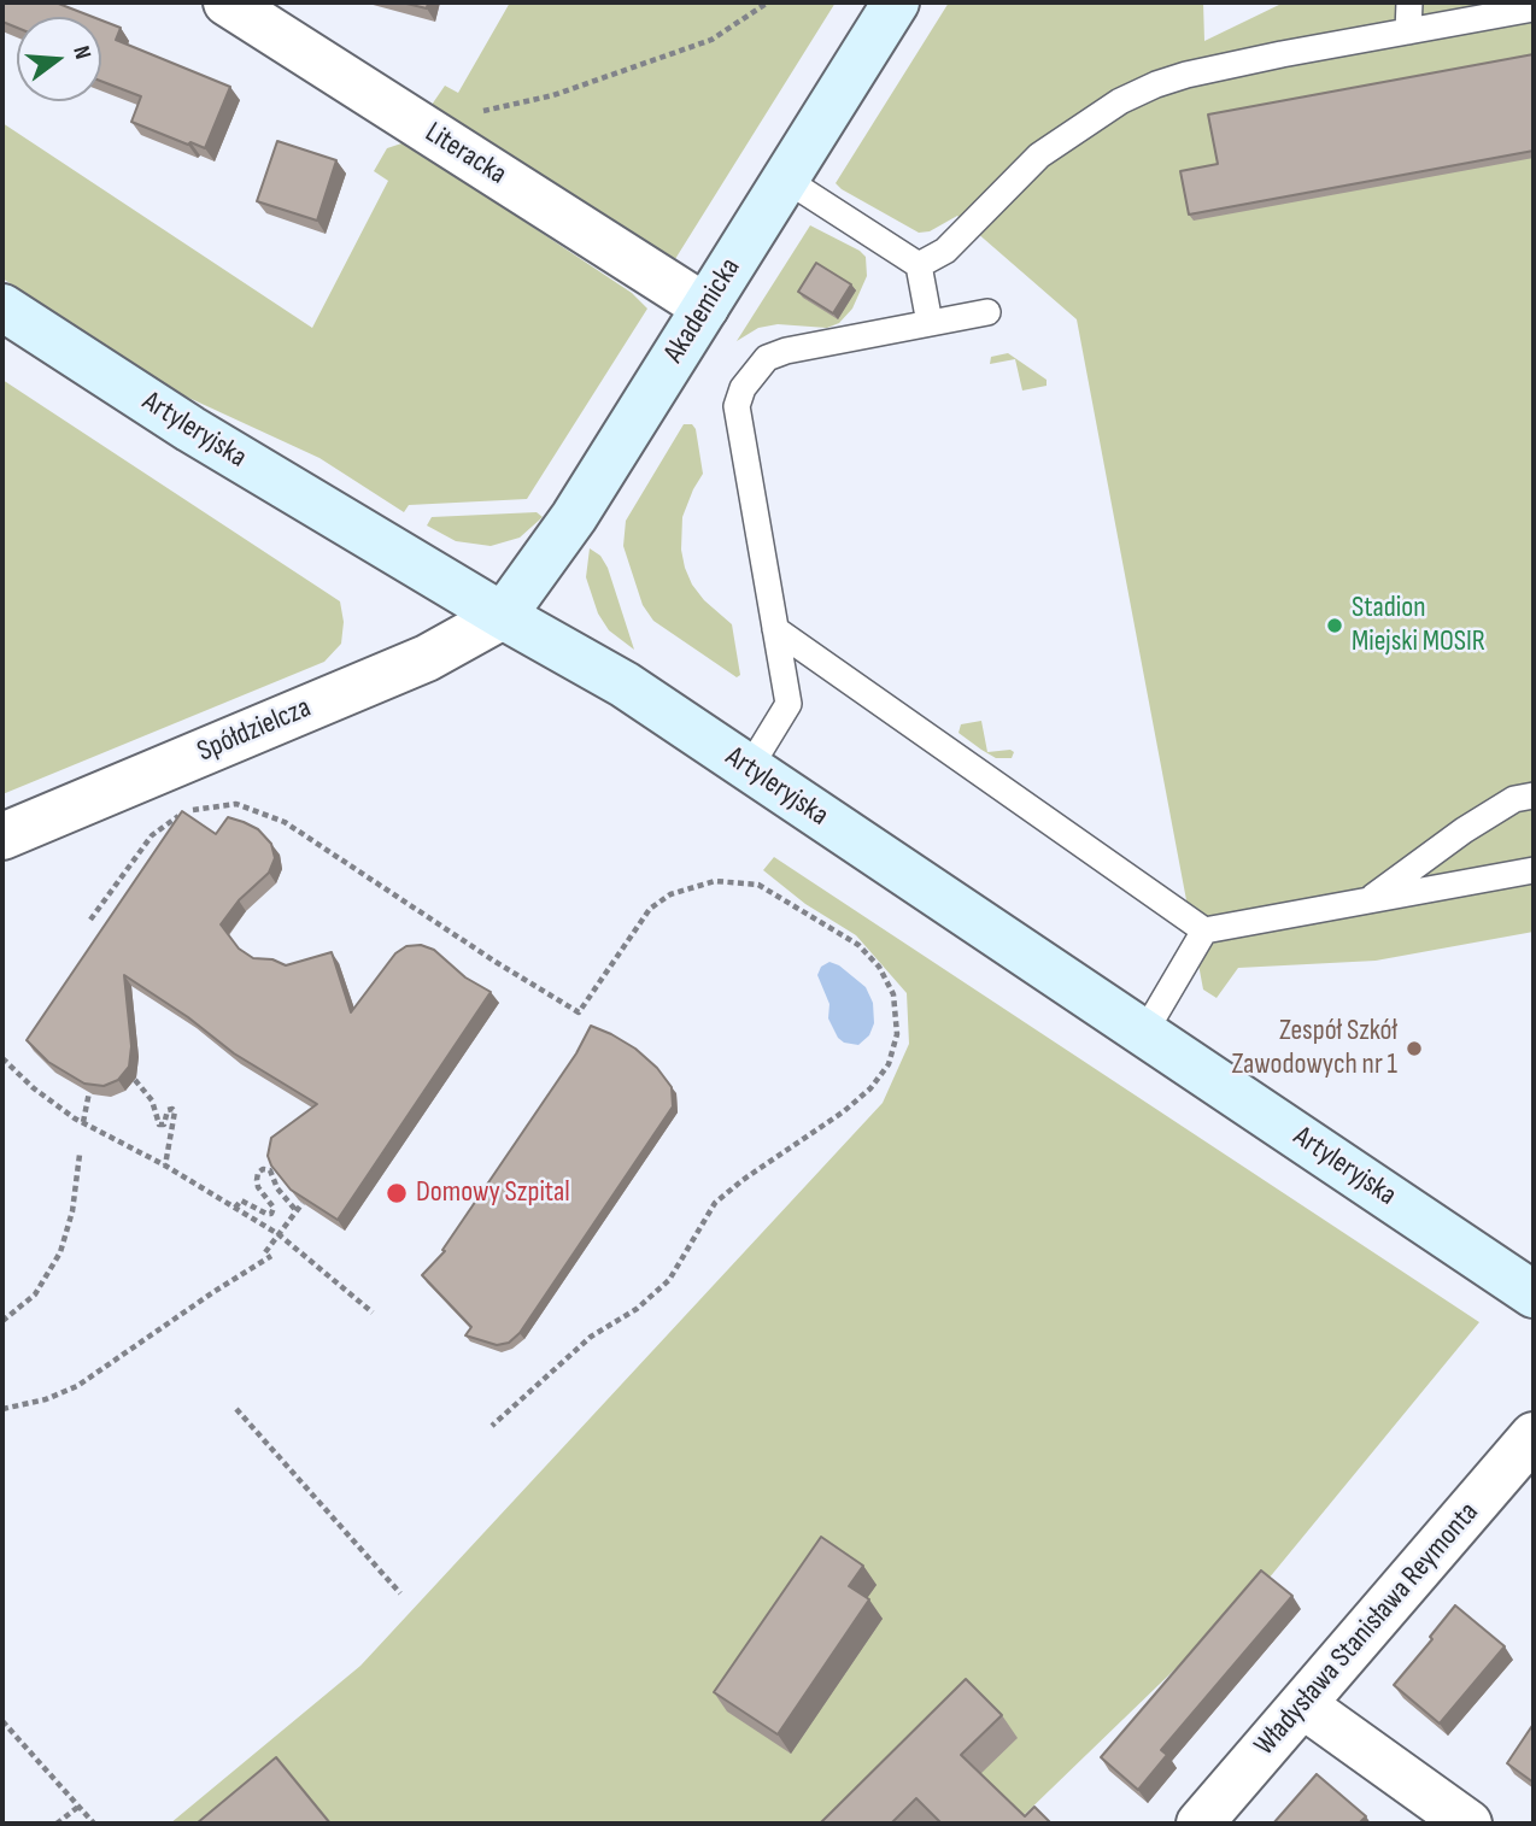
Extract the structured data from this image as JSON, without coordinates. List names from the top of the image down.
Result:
{
  "streets": {
    "street": [
      "Literacka",
      "Akademicka",
      "Artyleryjska",
      "Spółdzielcza",
      "Władysława Stanisława Reymonta"
    ]
  },
  "crossings": [
    ["Literacka", "Akademicka"],
    ["Akademicka", "Artyleryjska"],
    ["Akademicka", "Spółdzielcza"],
    ["Artyleryjska", "Spółdzielcza"]
  ],
  "places": ["Stadion Miejski MOSIR", "Zespół Szkół Zawodowych nr 1", "Domowy Szpital"],
  "north": "right"
}
